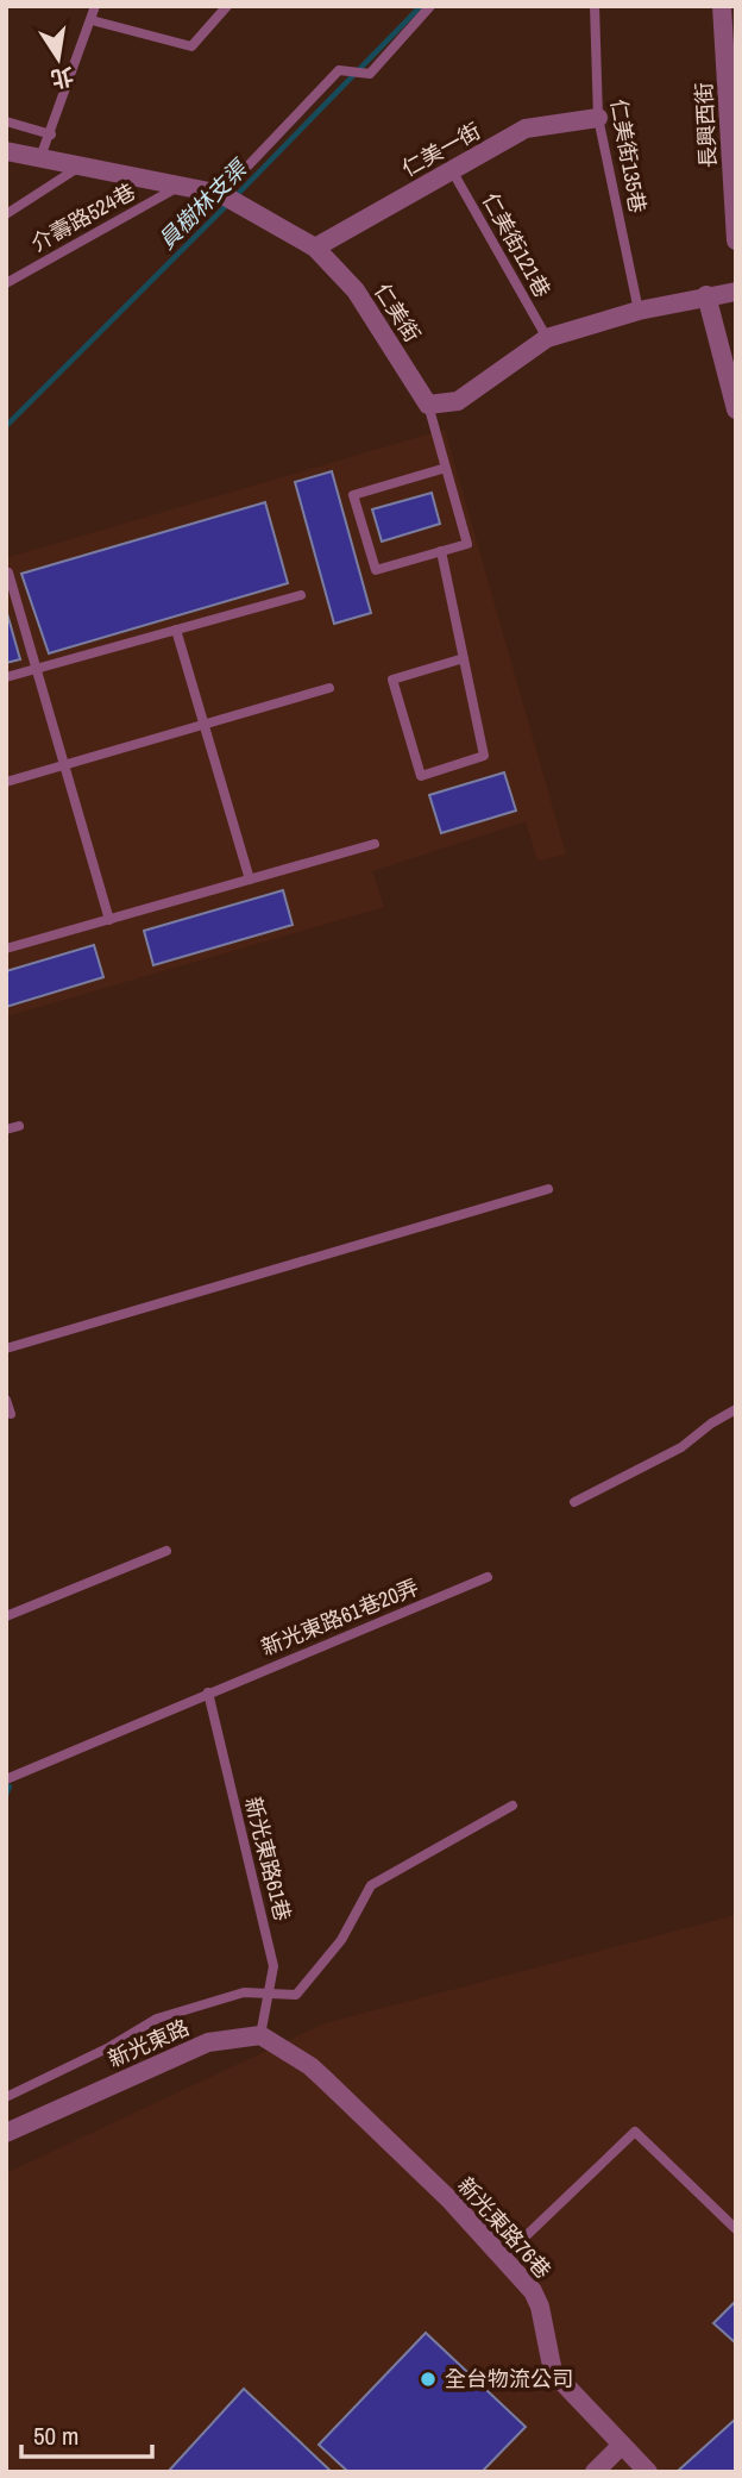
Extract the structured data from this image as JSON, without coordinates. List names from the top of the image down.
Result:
{
  "streets": {
    "street": [
      "長興西街",
      "仁美一街",
      "仁美街",
      "新光東路",
      "新光東路76巷"
    ],
    "lane": [
      "仁美街135巷",
      "介壽路524巷",
      "仁美街121巷",
      "新光東路61巷20弄",
      "新光東路61巷"
    ]
  },
  "crossings": [
    ["仁美一街", "仁美街135巷"],
    ["仁美一街", "仁美街121巷"],
    ["仁美一街", "仁美街"],
    ["介壽路524巷", "仁美街"],
    ["新光東路61巷20弄", "新光東路61巷"],
    ["新光東路61巷", "新光東路"],
    ["新光東路61巷", "新光東路76巷"],
    ["新光東路", "新光東路76巷"]
  ],
  "water": ["員樹林支渠"],
  "places": ["全台物流公司"],
  "scale_bar": "50 m",
  "north": "bottom"
}
